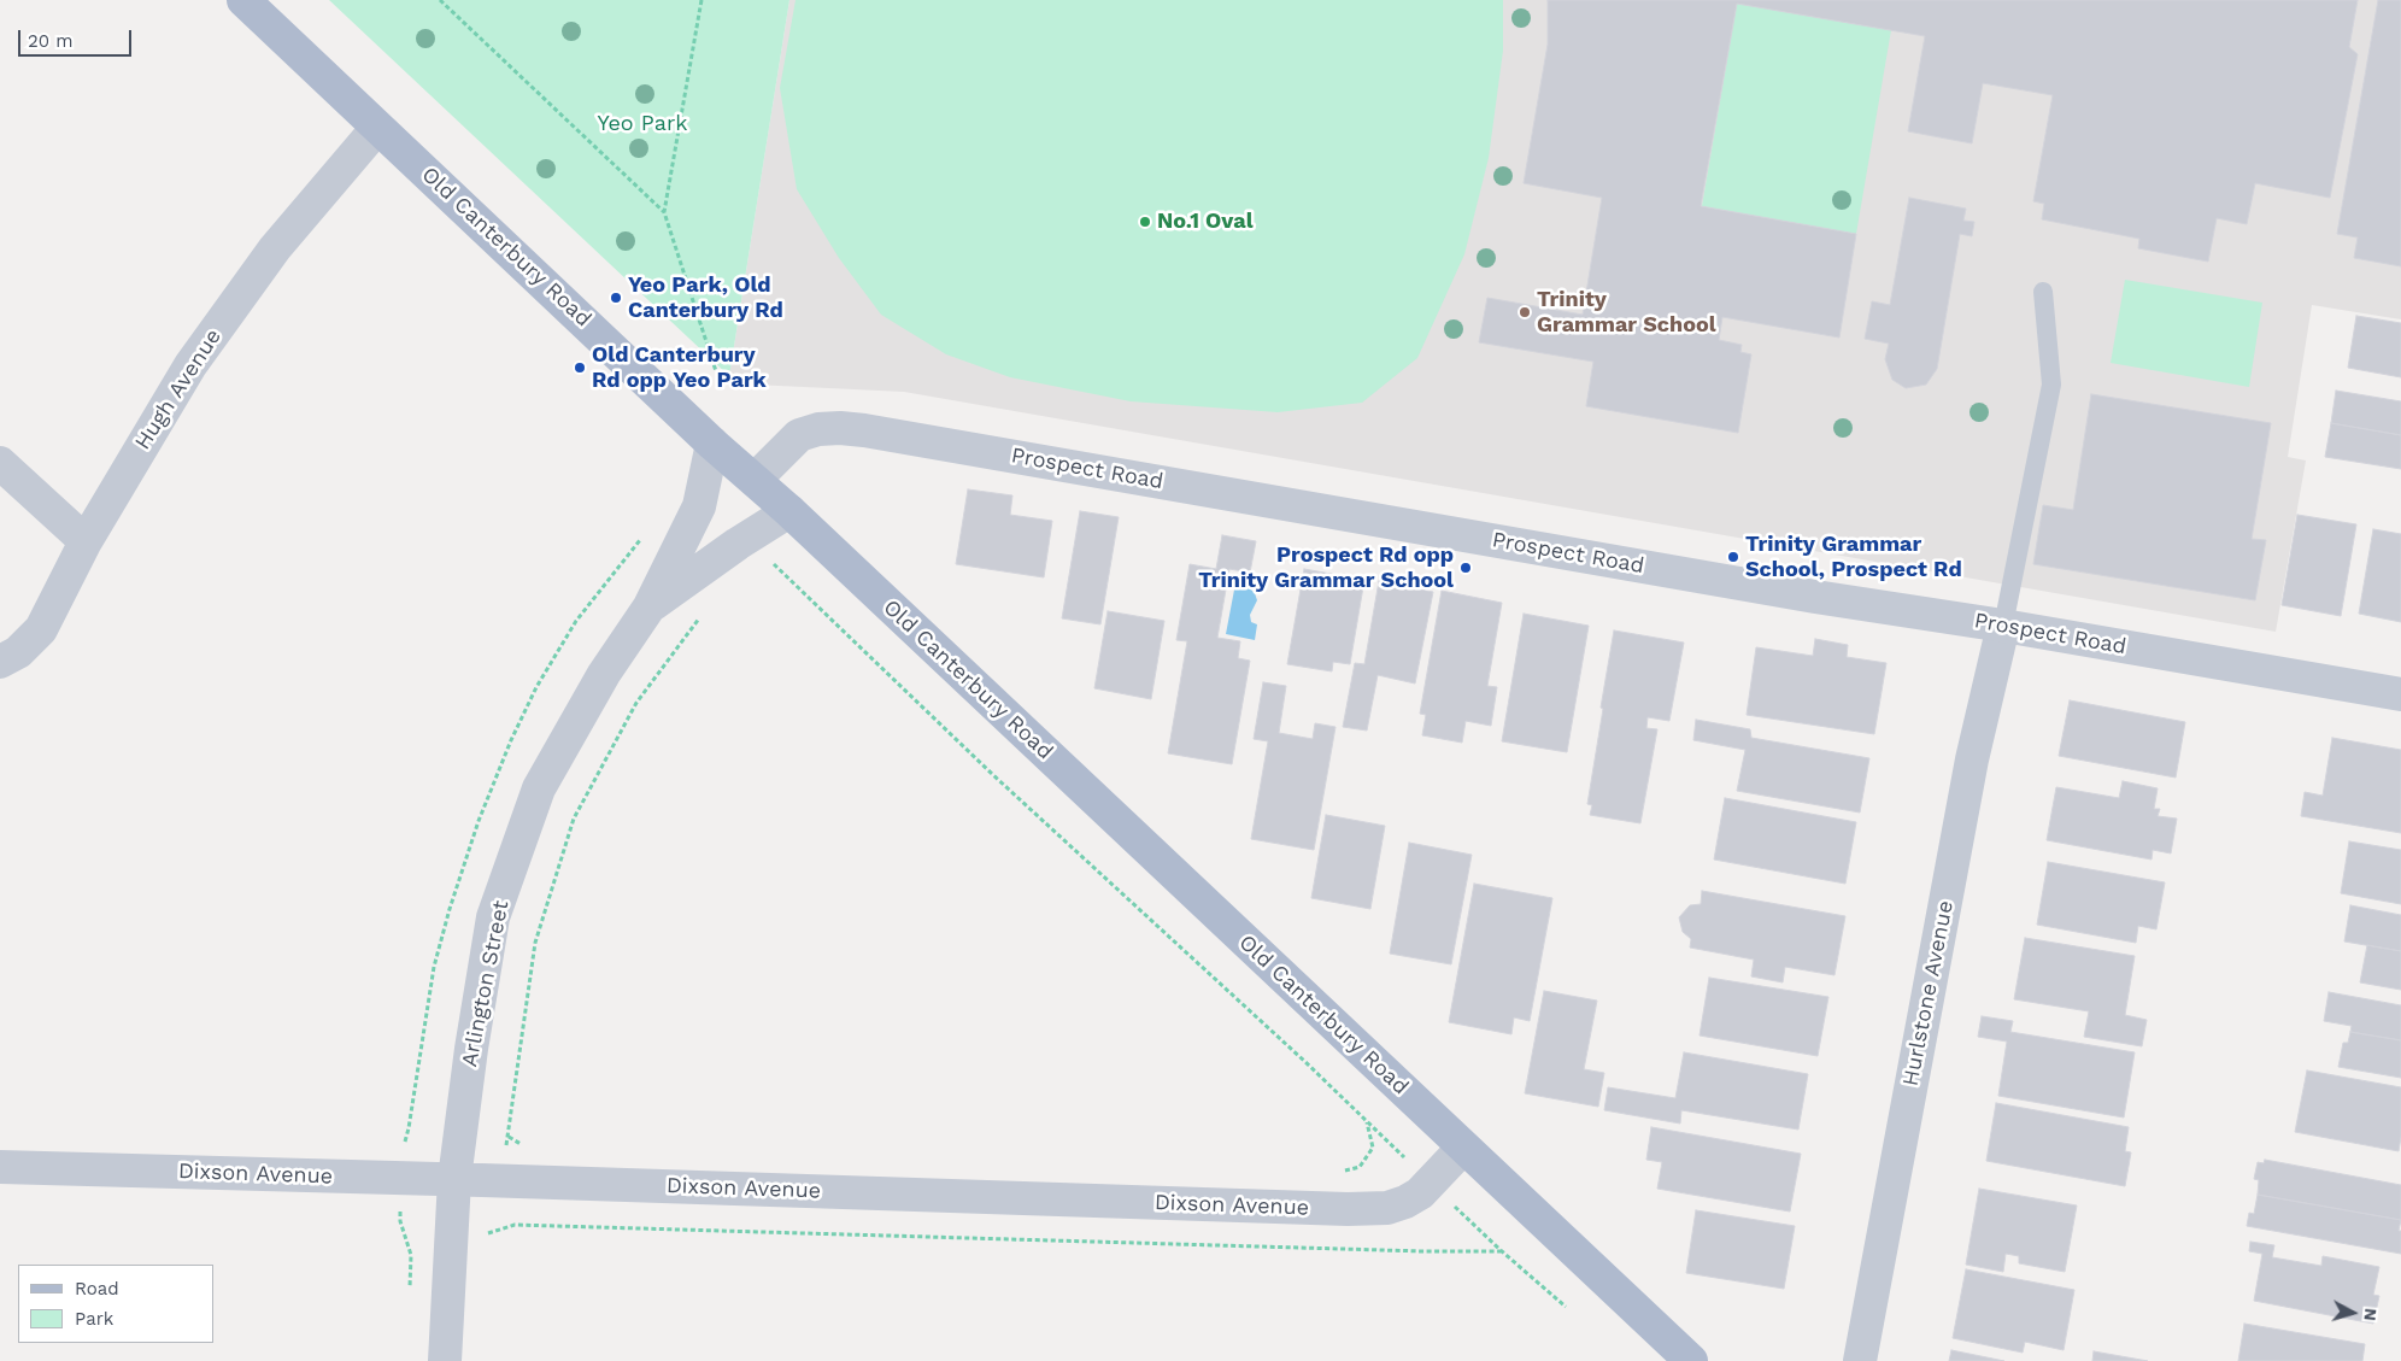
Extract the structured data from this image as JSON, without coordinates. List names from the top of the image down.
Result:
{
  "streets": {
    "main road": ["Old Canterbury Road"],
    "street": [
      "Hugh Avenue",
      "Prospect Road",
      "Arlington Street",
      "Hurlstone Avenue",
      "Dixson Avenue"
    ]
  },
  "crossings": [
    ["Old Canterbury Road", "Hugh Avenue"],
    ["Old Canterbury Road", "Prospect Road"],
    ["Old Canterbury Road", "Arlington Street"],
    ["Old Canterbury Road", "Dixson Avenue"],
    ["Prospect Road", "Hurlstone Avenue"],
    ["Arlington Street", "Dixson Avenue"]
  ],
  "parks": ["Yeo Park"],
  "places": [
    "No.1 Oval",
    "Yeo Park, Old Canterbury Rd",
    "Trinity Grammar School",
    "Old Canterbury Rd opp Yeo Park",
    "Trinity Grammar School, Prospect Rd",
    "Prospect Rd opp Trinity Grammar School"
  ],
  "legend": ["Road", "Park"],
  "scale_bar": "20 m",
  "north": "right"
}
